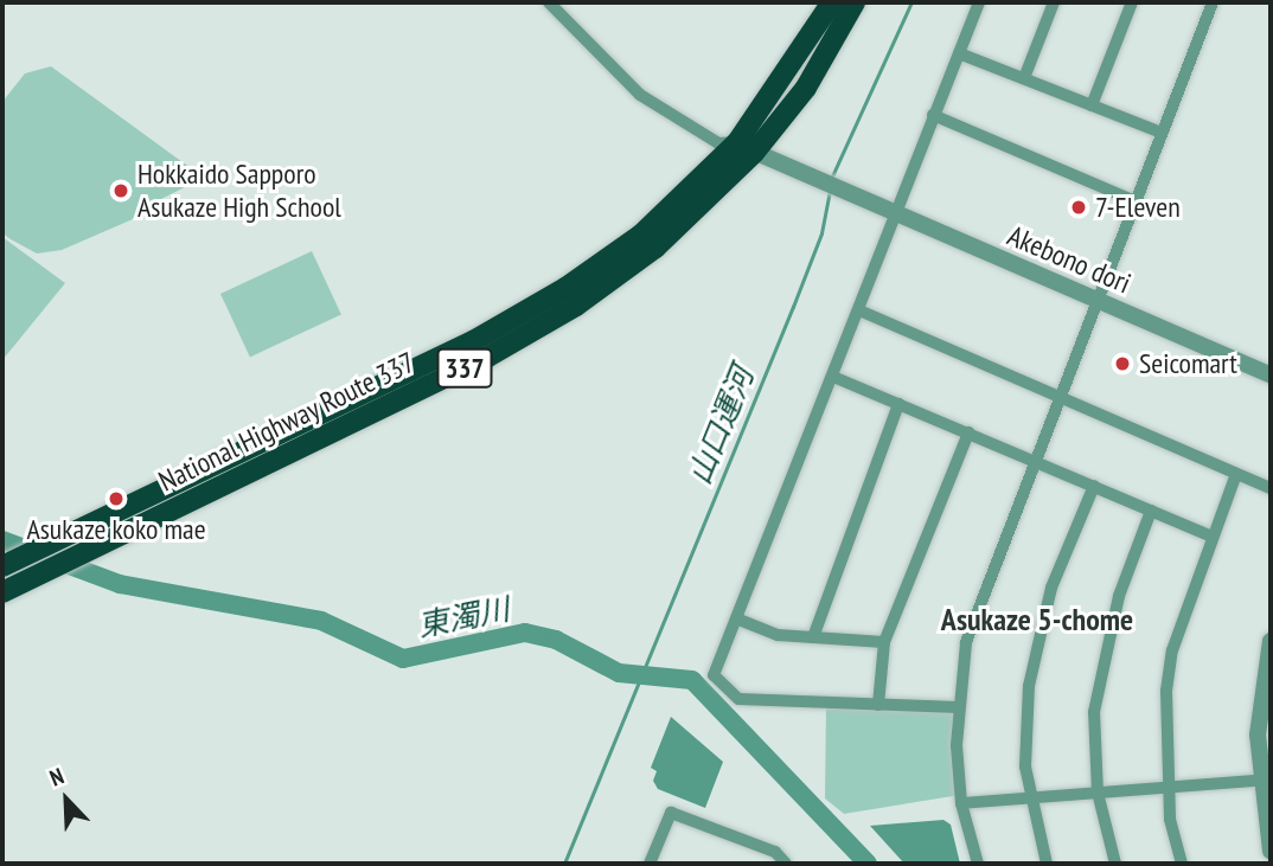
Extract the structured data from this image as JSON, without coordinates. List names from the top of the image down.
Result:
{
  "streets": {
    "highway": ["337", "National Highway Route 337"],
    "street": ["Akebono dori"]
  },
  "crossings": [
    ["Akebono dori", "National Highway Route 337"]
  ],
  "districts": ["Asukaze 5-chome"],
  "water": ["山口運河", "東濁川"],
  "places": [
    "Hokkaido Sapporo Asukaze High School",
    "7-Eleven",
    "Seicomart",
    "Asukaze koko mae"
  ],
  "north": "top left"
}
